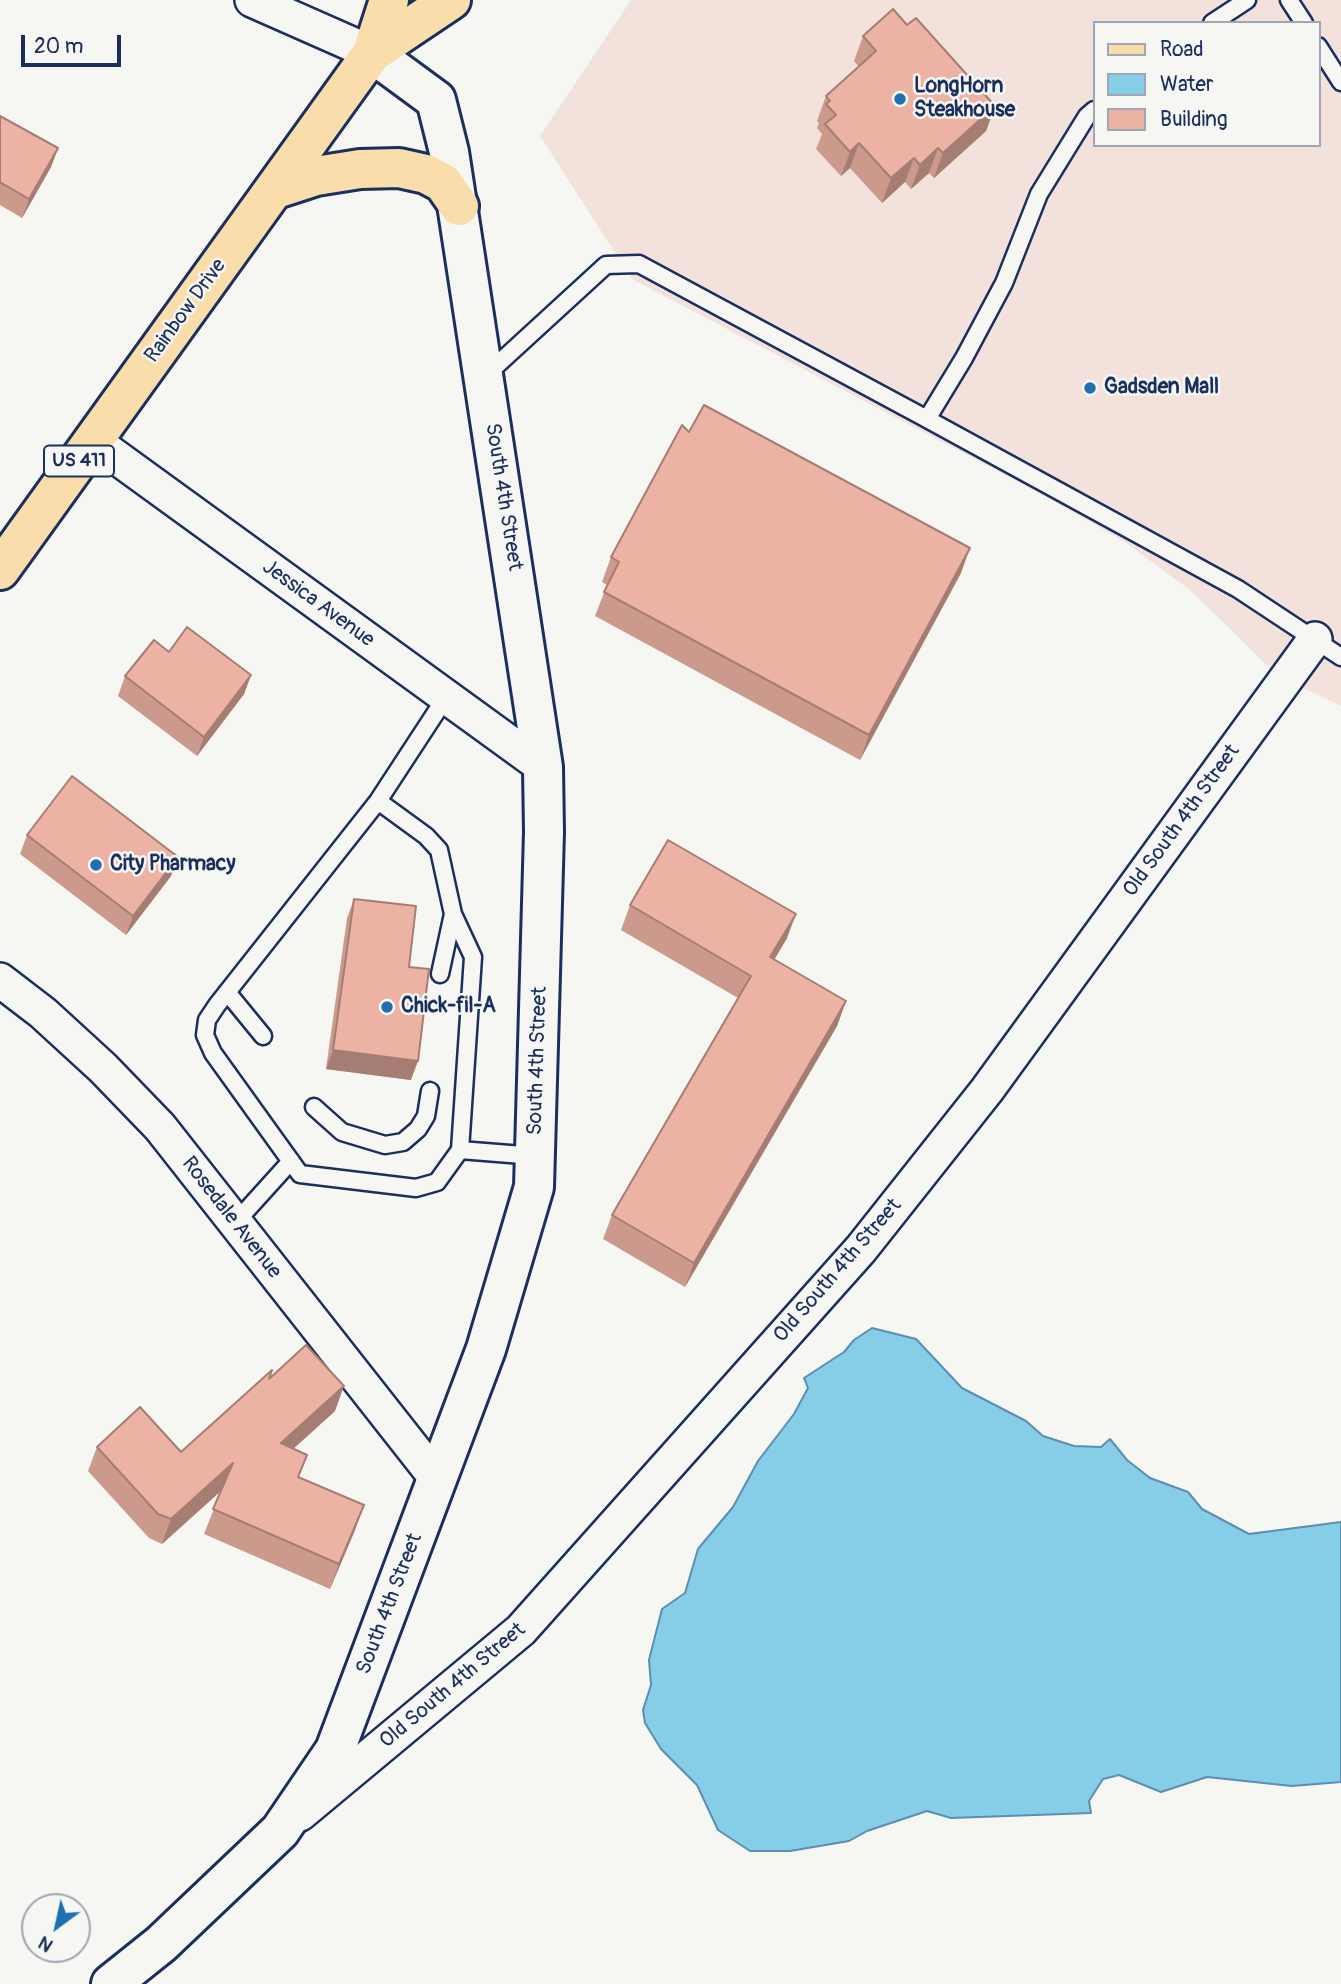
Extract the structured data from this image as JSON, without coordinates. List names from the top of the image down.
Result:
{
  "streets": {
    "main road": ["Rainbow Drive", "US 411"],
    "street": [
      "South 4th Street",
      "Jessica Avenue",
      "Old South 4th Street",
      "Rosedale Avenue"
    ]
  },
  "crossings": [
    ["Rainbow Drive", "South 4th Street"],
    ["Rainbow Drive", "Jessica Avenue"],
    ["South 4th Street", "Jessica Avenue"],
    ["South 4th Street", "Old South 4th Street"],
    ["South 4th Street", "Rosedale Avenue"]
  ],
  "places": [
    "LongHorn Steakhouse",
    "Gadsden Mall",
    "City Pharmacy",
    "Chick-fil-A"
  ],
  "legend": ["Road", "Water", "Building"],
  "scale_bar": "20 m",
  "north": "bottom left"
}
